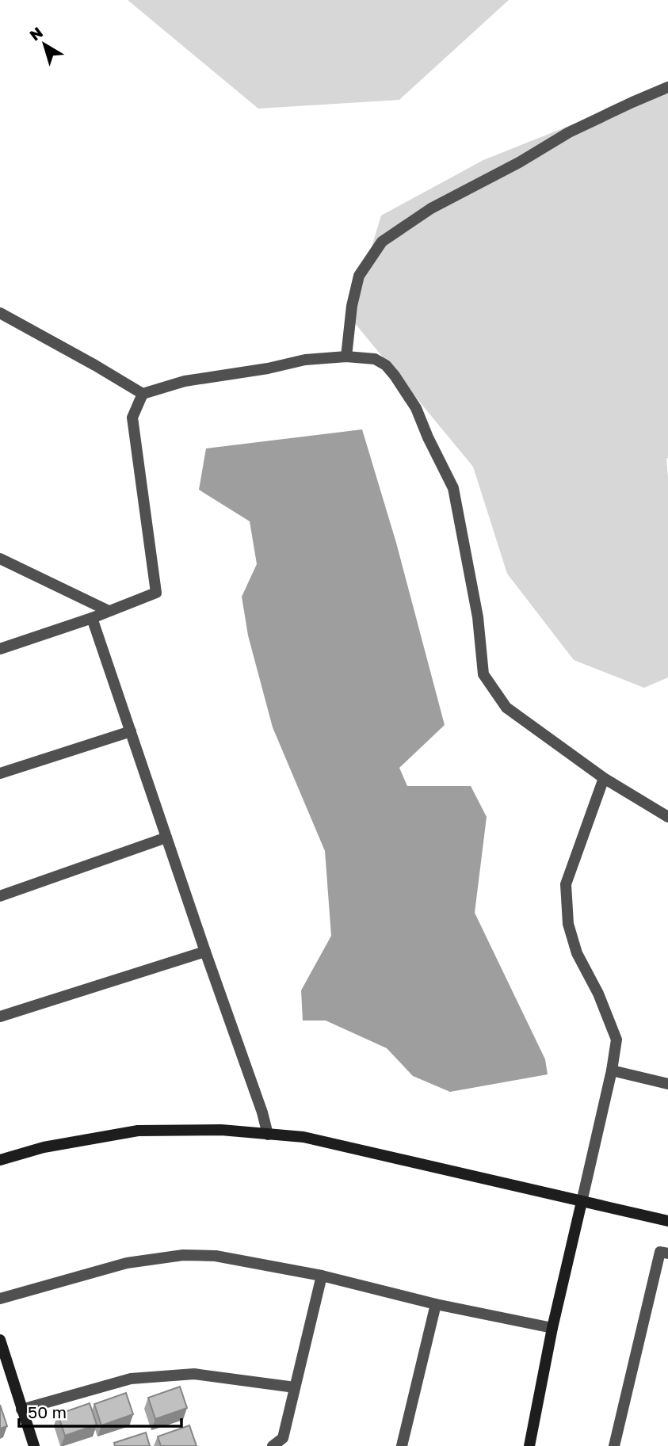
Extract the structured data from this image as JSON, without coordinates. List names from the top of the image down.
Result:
{
  "scale_bar": "50 m",
  "north": "top left"
}
